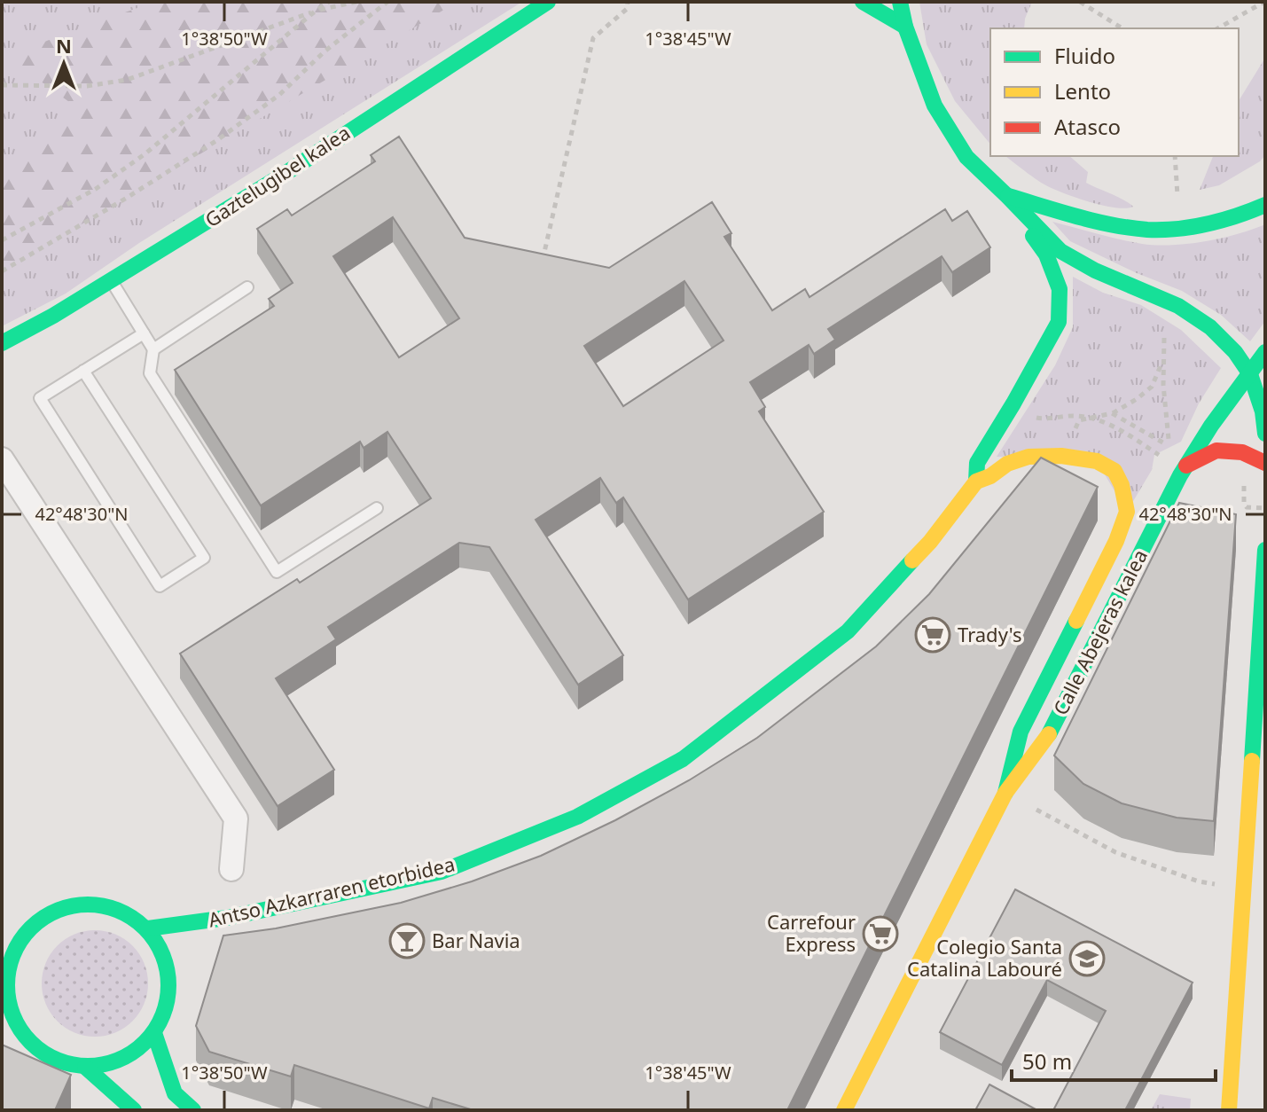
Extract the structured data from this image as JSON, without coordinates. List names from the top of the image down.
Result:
{
  "streets": {
    "street": ["Gaztelugibel kalea", "Calle Abejeras kalea", "Antso Azkarraren etorbidea"]
  },
  "crossings": [
    ["Calle Abejeras kalea", "Antso Azkarraren etorbidea"]
  ],
  "places": {
    "supermarket": ["Trady's", "Carrefour Express"],
    "bar": ["Bar Navia"],
    "school or university": ["Colegio Santa Catalina Labouré"]
  },
  "legend": ["Fluido", "Lento", "Atasco"],
  "scale_bar": "50 m",
  "north": "top",
  "coordinates": ["1°38'50\"W", "1°38'45\"W", "42°48'30\"N"]
}
